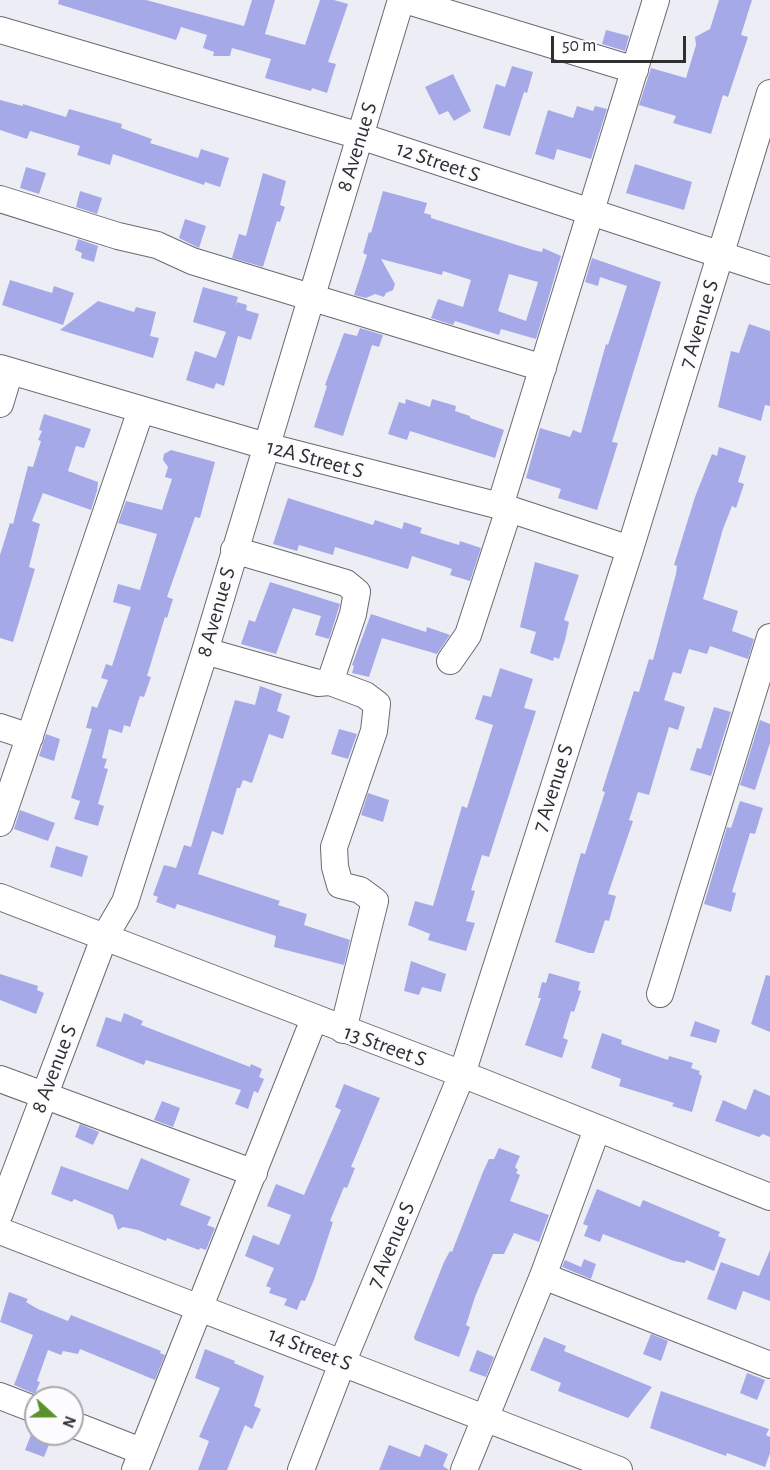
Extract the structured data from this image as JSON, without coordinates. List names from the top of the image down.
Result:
{
  "streets": {
    "street": [
      "8 Avenue S",
      "12 Street S",
      "7 Avenue S",
      "12A Street S",
      "13 Street S",
      "14 Street S"
    ]
  },
  "crossings": [
    ["8 Avenue S", "12 Street S"],
    ["8 Avenue S", "12A Street S"],
    ["8 Avenue S", "13 Street S"],
    ["12 Street S", "7 Avenue S"],
    ["7 Avenue S", "12A Street S"],
    ["7 Avenue S", "13 Street S"],
    ["7 Avenue S", "14 Street S"]
  ],
  "scale_bar": "50 m",
  "north": "right"
}
